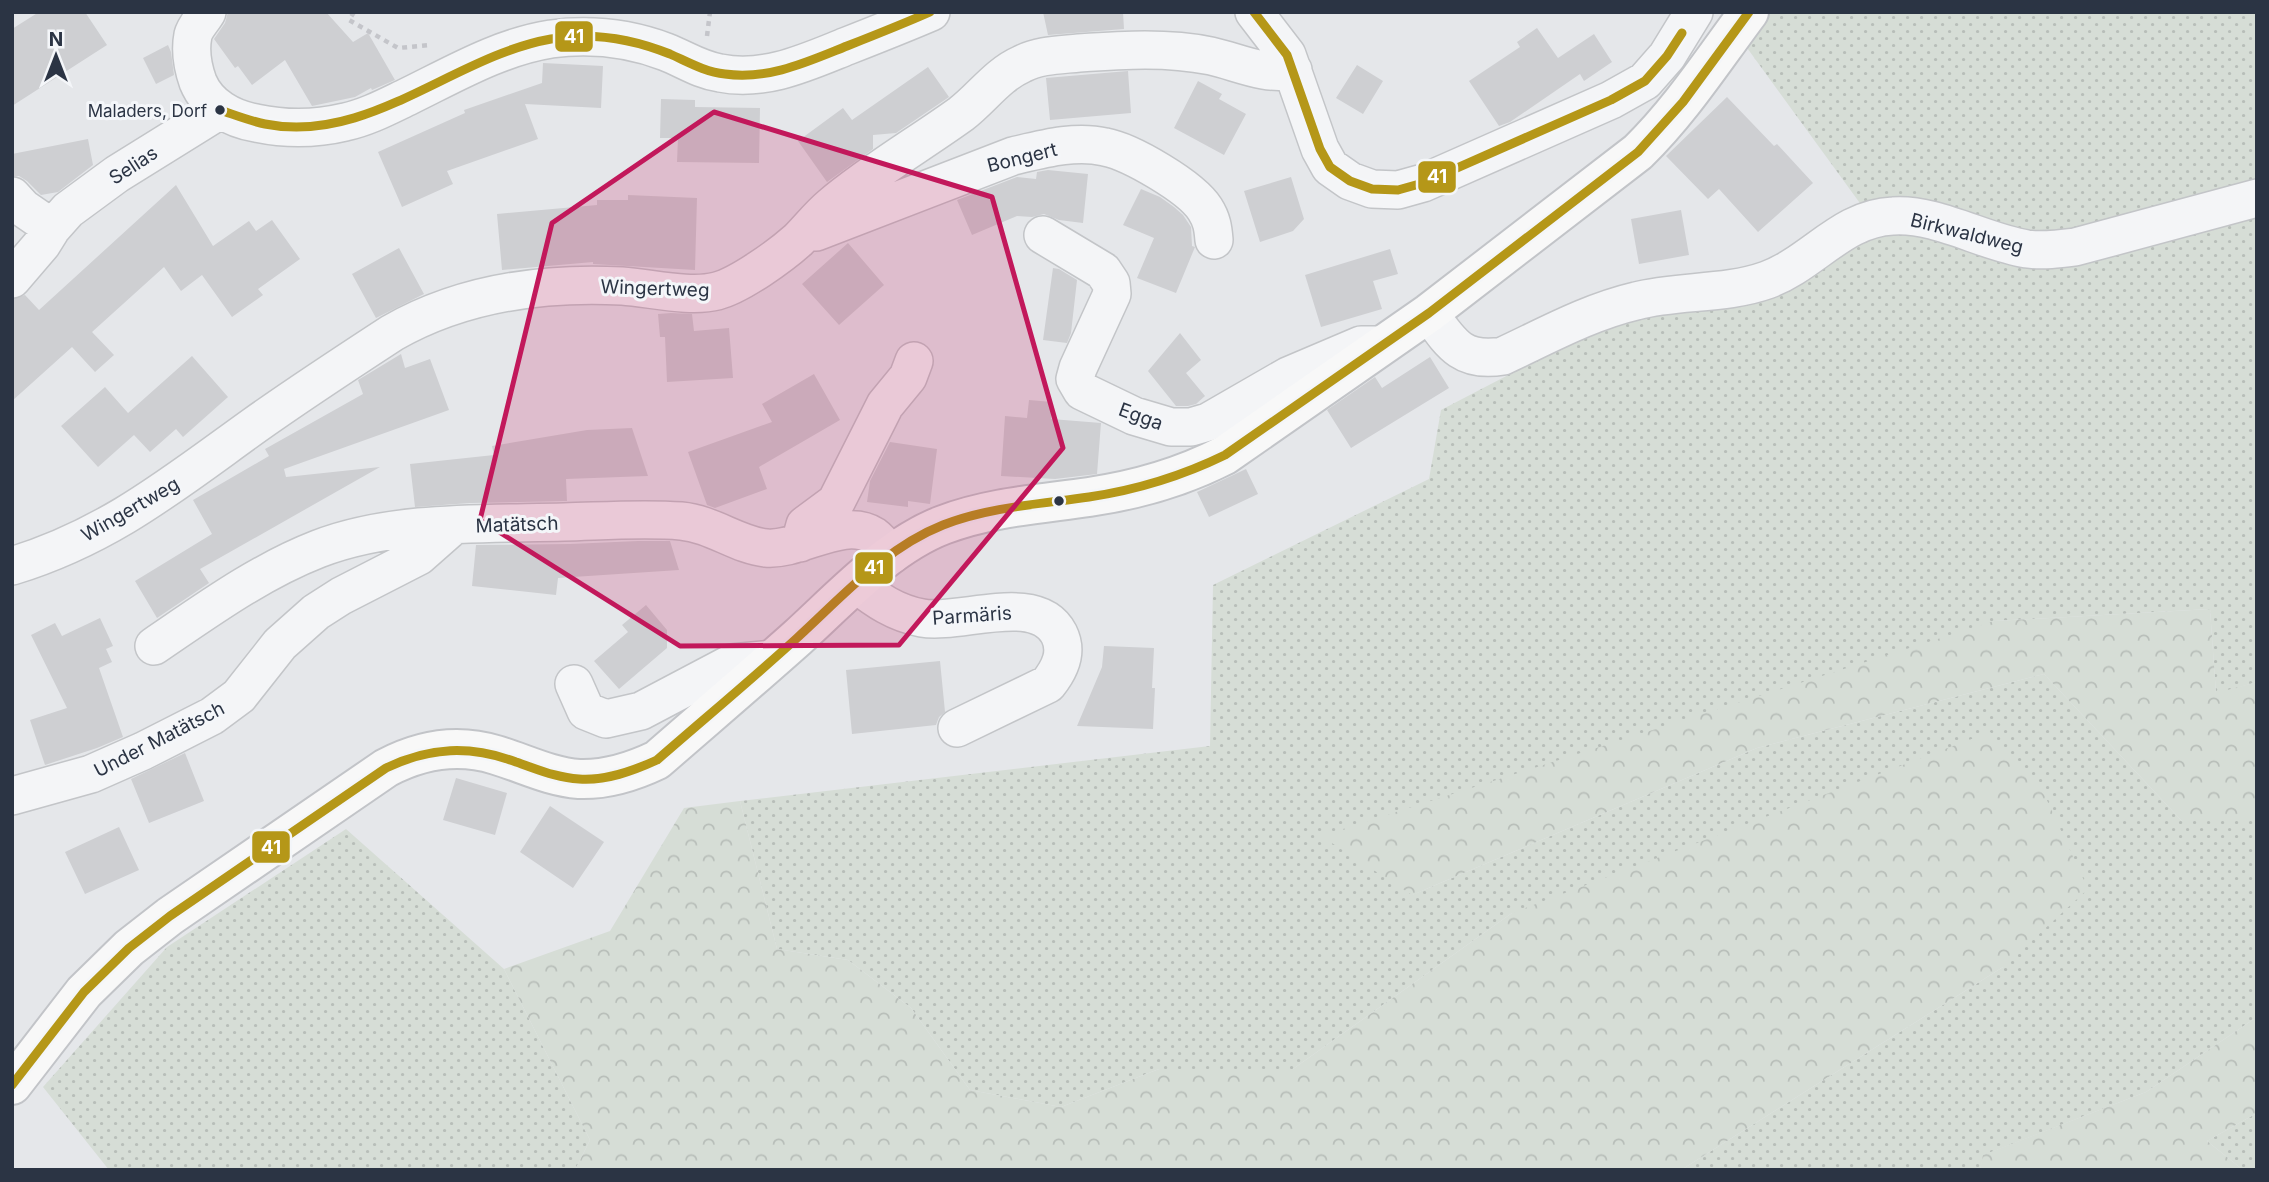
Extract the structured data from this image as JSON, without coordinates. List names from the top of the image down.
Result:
{
  "streets": {
    "street": [
      "Bongert",
      "Selias",
      "Birkwaldweg",
      "Wingertweg",
      "Egga",
      "Matätsch",
      "Parmäris",
      "Under Matätsch"
    ]
  },
  "crossings": [
    ["Bongert", "Wingertweg"],
    ["Matätsch", "Under Matätsch"]
  ],
  "places": ["Maladers, Dorf"],
  "lines": ["transit line 41"],
  "north": "top"
}
